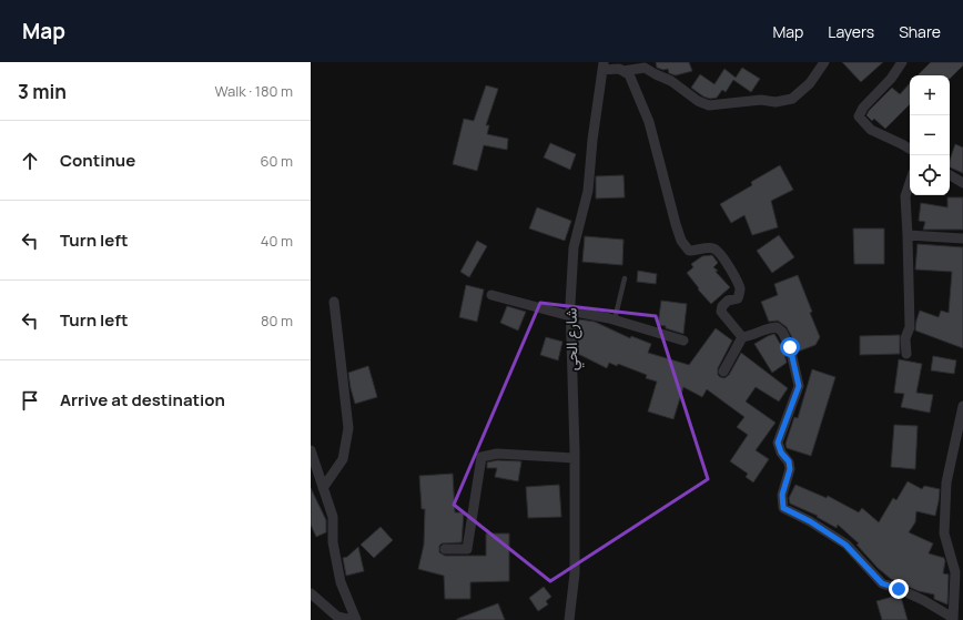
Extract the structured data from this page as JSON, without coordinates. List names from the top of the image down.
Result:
{
  "streets": {
    "street": ["شارع الحي"]
  },
  "page": {
    "header": "Map",
    "nav": ["Map", "Layers", "Share"],
    "heading": ["3 min", "Walk · 180 m"],
    "map_buttons": ["+", "−"],
    "list": [
      ["Continue", "60 m"],
      ["Turn left", "40 m"],
      ["Turn left", "80 m"],
      "Arrive at destination"
    ]
  }
}
